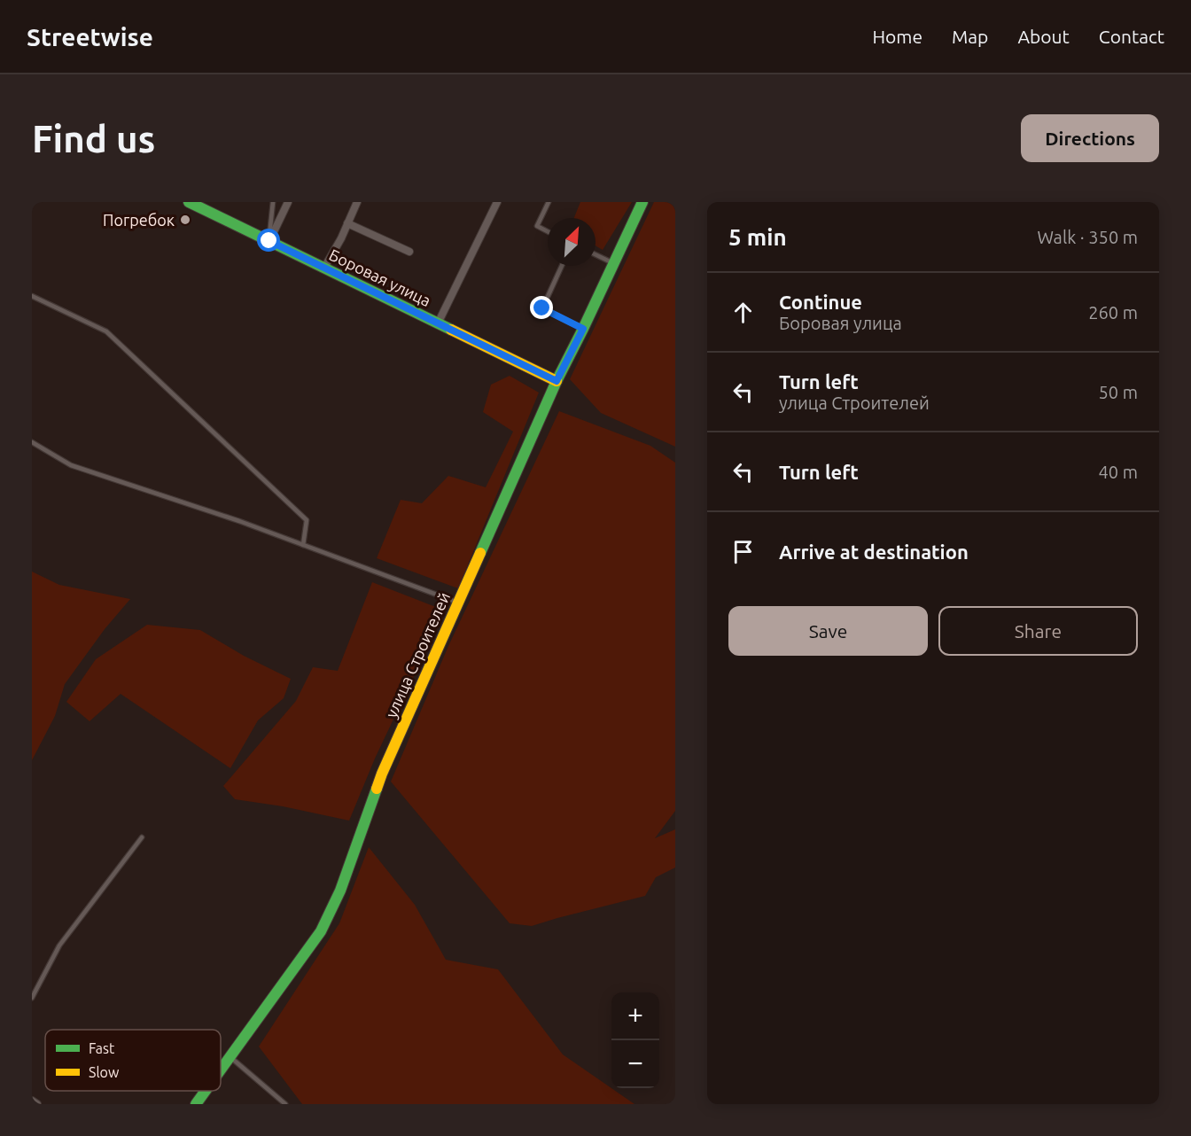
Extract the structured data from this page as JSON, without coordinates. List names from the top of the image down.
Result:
{
  "streets": {
    "street": ["Боровая улица", "улица Строителей"]
  },
  "crossings": [
    ["Боровая улица", "улица Строителей"]
  ],
  "places": ["Погребок"],
  "legend": ["Fast", "Slow"],
  "north": "top right",
  "page": {
    "header": "Streetwise",
    "nav": [
      "Home",
      "Map",
      "About",
      "Contact"
    ],
    "buttons": [
      "Directions",
      ["Save", "Share"]
    ],
    "title": "Find us",
    "heading": ["5 min", "Walk · 350 m"],
    "list": [
      ["Continue", "Боровая улица", "260 m"],
      ["Turn left", "улица Строителей", "50 m"],
      ["Turn left", "40 m"],
      "Arrive at destination"
    ],
    "map_buttons": ["+", "−"]
  }
}
